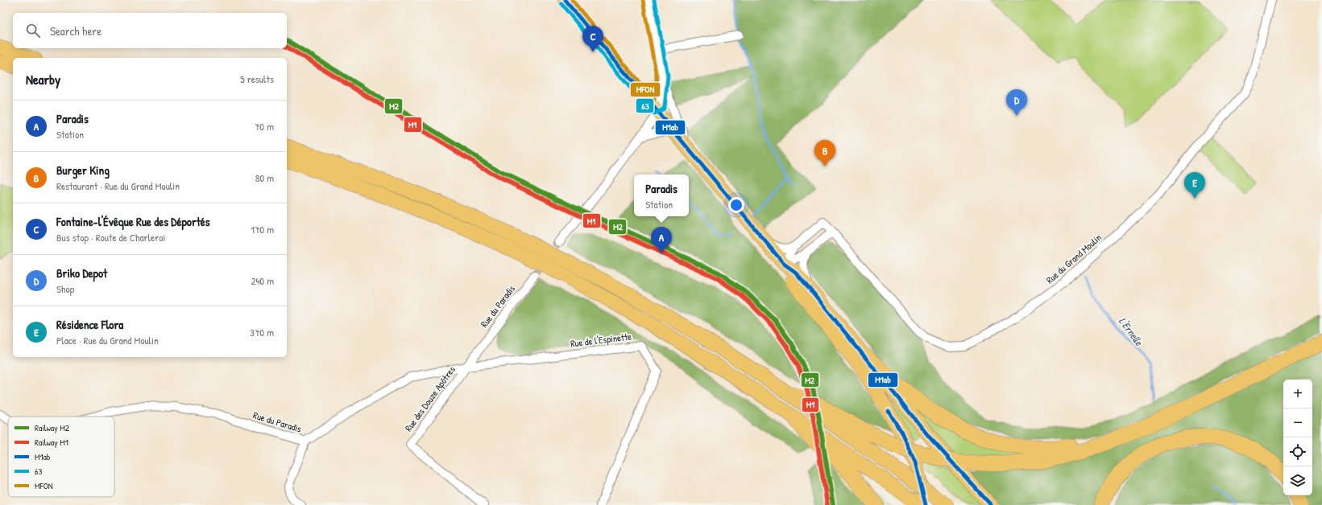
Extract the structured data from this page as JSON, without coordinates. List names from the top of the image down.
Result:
{
  "streets": {
    "street": [
      "Rue du Grand Moulin",
      "Rue du Paradis",
      "Rue de l'Espinette",
      "Rue des Douze Apôtres"
    ]
  },
  "crossings": [
    ["Rue du Paradis", "Rue de l'Espinette"],
    ["Rue du Paradis", "Rue des Douze Apôtres"],
    ["Rue de l'Espinette", "Rue des Douze Apôtres"]
  ],
  "water": ["L'Ernelle"],
  "lines": [
    "transit line M1ab",
    "transit line 63",
    "transit line MFON",
    "rail line M2",
    "rail line M1"
  ],
  "legend": [
    "Railway M2",
    "Railway M1",
    "M1ab",
    "63",
    "MFON"
  ],
  "page": {
    "search": "Search here",
    "pins": [
      "C",
      "D",
      "B",
      "E",
      "A"
    ],
    "heading": ["Nearby", "5 results"],
    "list": [
      {
        "mark": "A",
        "name": "Paradis",
        "note": "Station",
        "value": "70 m"
      },
      {
        "mark": "B",
        "name": "Burger King",
        "note": "Restaurant · Rue du Grand Moulin",
        "value": "80 m"
      },
      {
        "mark": "C",
        "name": "Fontaine-l'Évêque Rue des Déportés",
        "note": "Bus stop · Route de Charleroi",
        "value": "170 m"
      },
      {
        "mark": "D",
        "name": "Briko Depot",
        "note": "Shop",
        "value": "240 m"
      },
      {
        "mark": "E",
        "name": "Résidence Flora",
        "note": "Place · Rue du Grand Moulin",
        "value": "370 m"
      }
    ],
    "popup": ["Paradis", "Station"],
    "map_buttons": ["+", "−"]
  }
}
